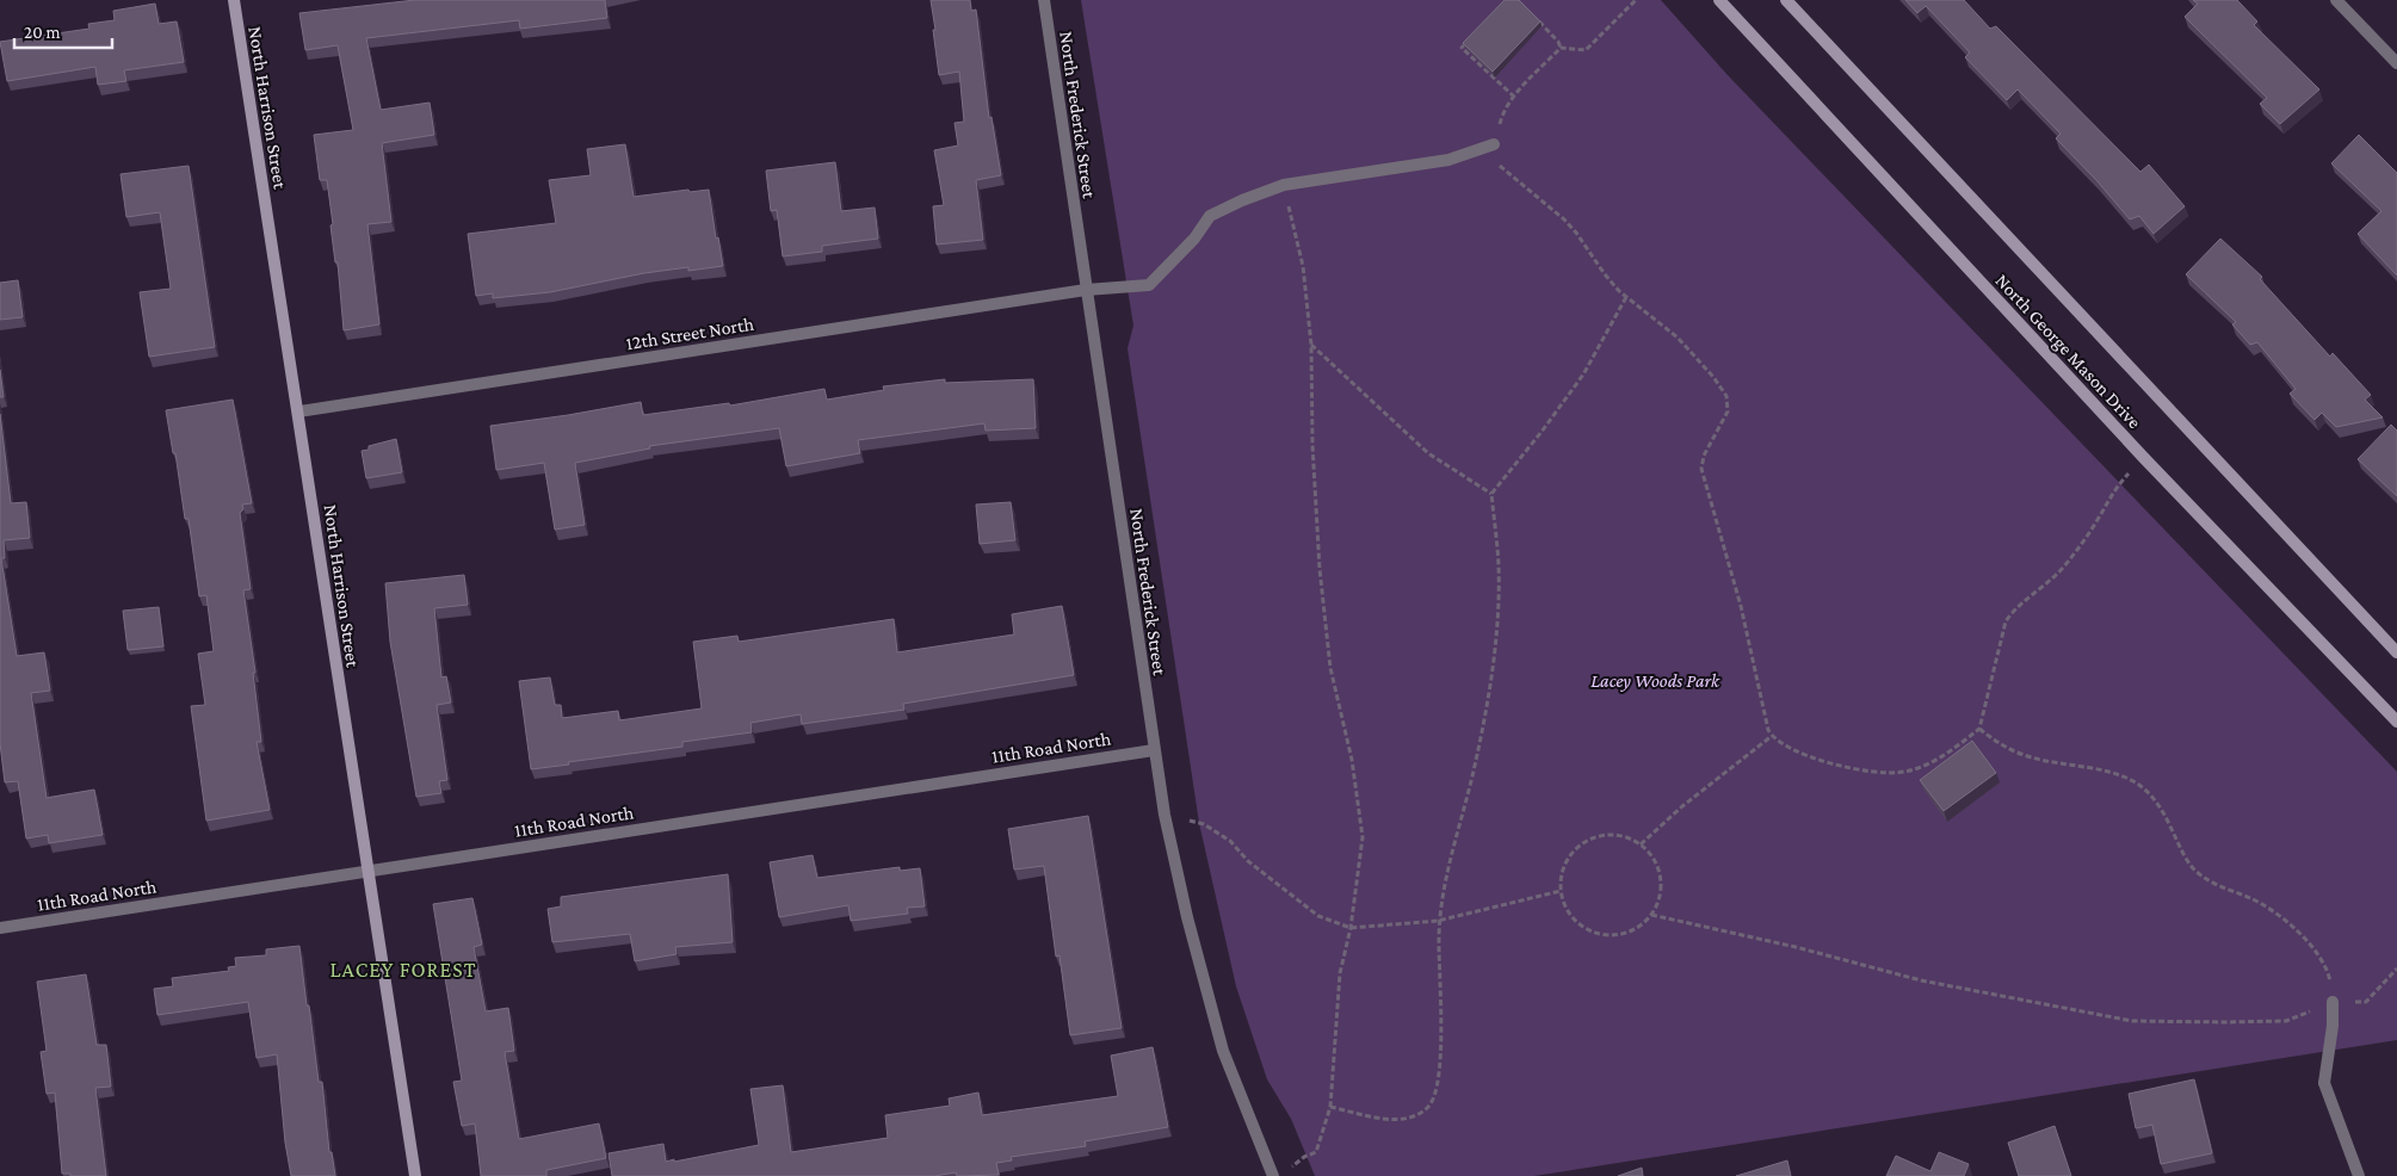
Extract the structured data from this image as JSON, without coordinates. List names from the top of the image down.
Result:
{
  "streets": {
    "main road": ["North Harrison Street", "North George Mason Drive"],
    "street": ["North Frederick Street", "12th Street North", "11th Road North"]
  },
  "crossings": [
    ["North Harrison Street", "12th Street North"],
    ["North Harrison Street", "11th Road North"],
    ["North Frederick Street", "12th Street North"],
    ["North Frederick Street", "11th Road North"]
  ],
  "districts": ["LACEY FOREST"],
  "parks": ["Lacey Woods Park"],
  "scale_bar": "20 m"
}
